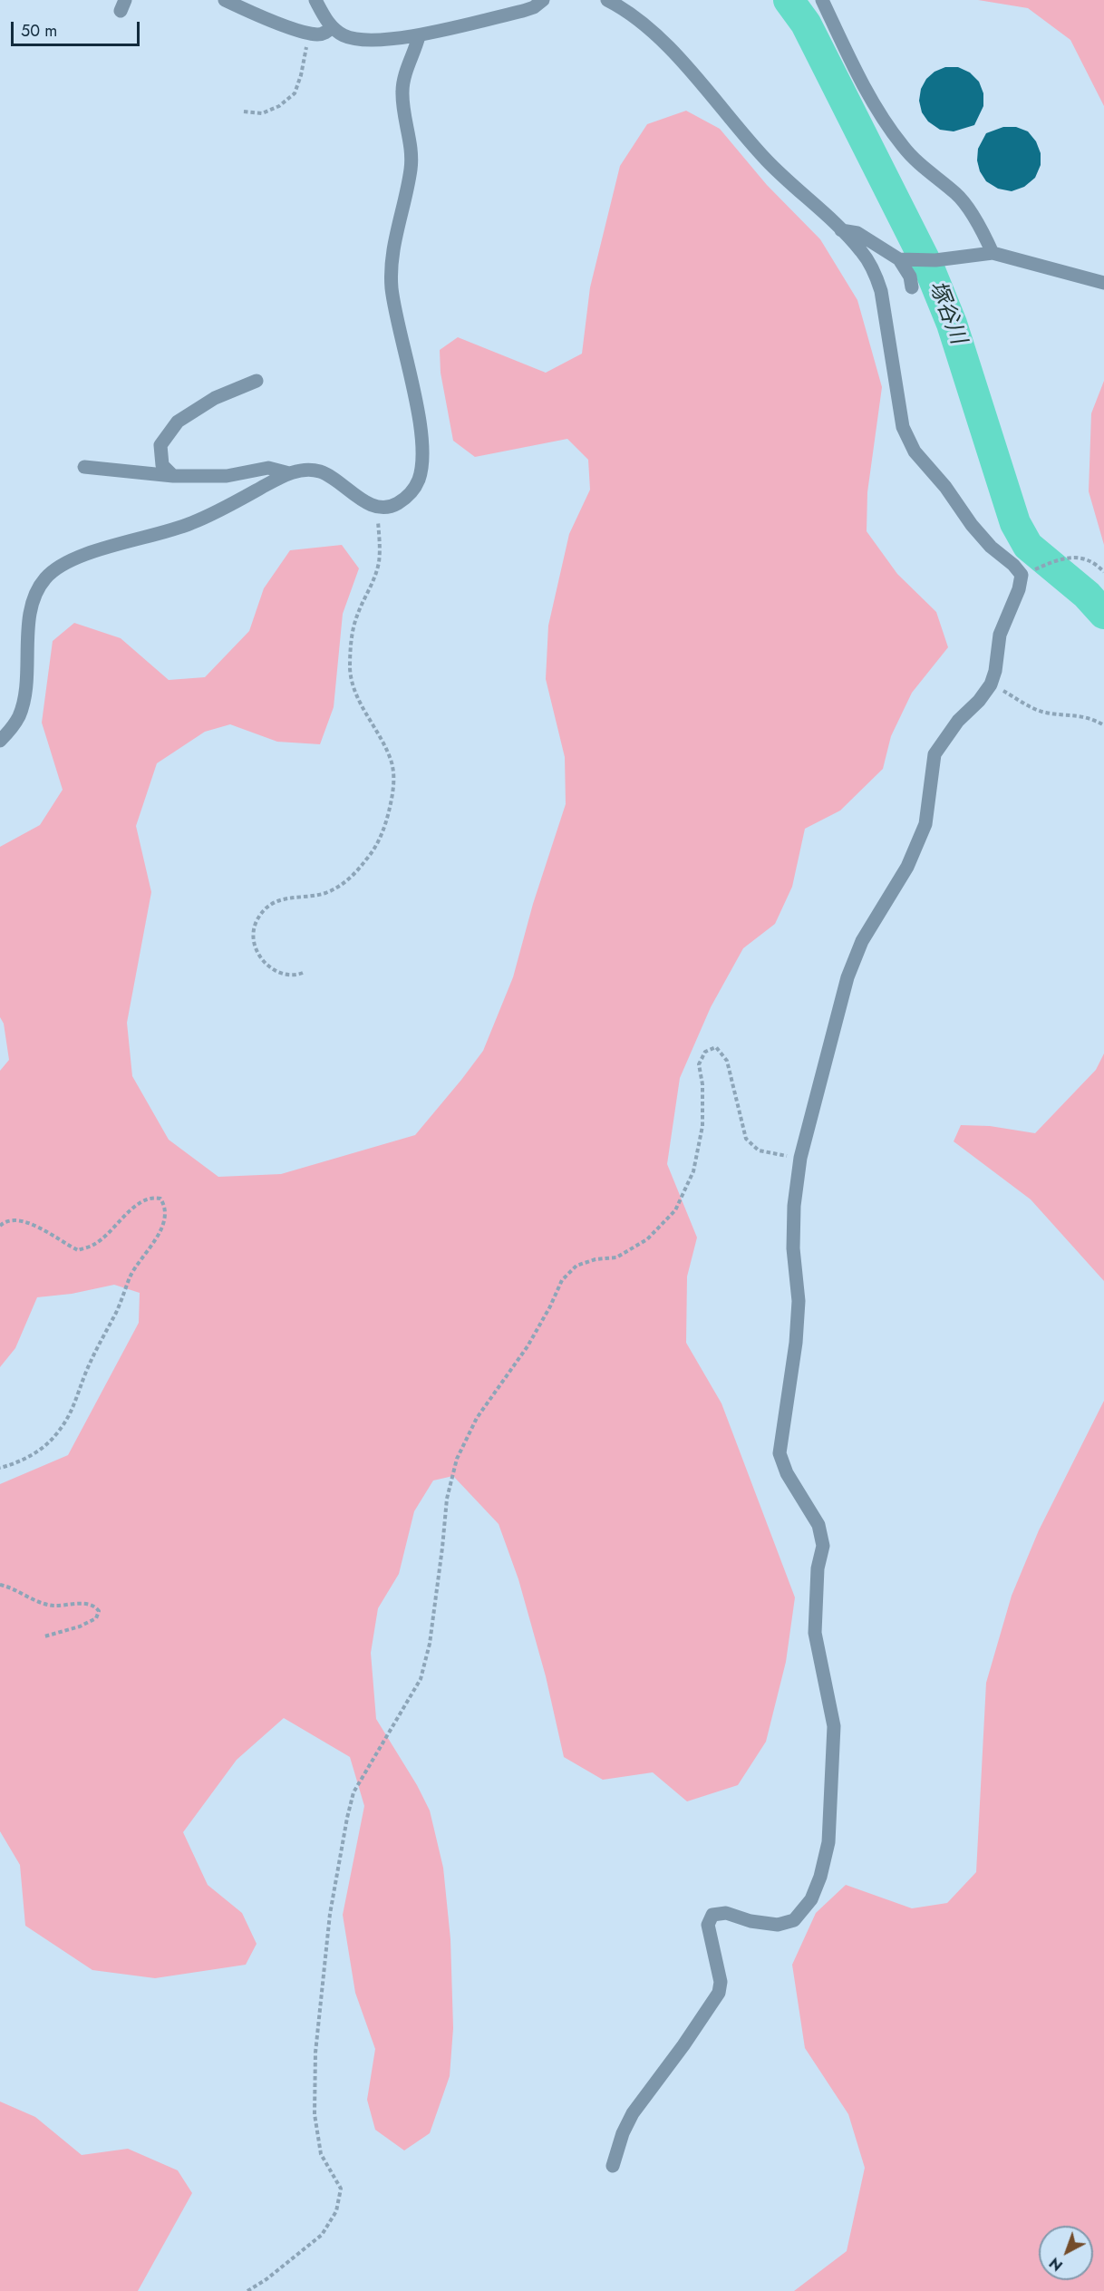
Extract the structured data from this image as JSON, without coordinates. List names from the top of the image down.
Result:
{
  "water": ["塚谷川"],
  "scale_bar": "50 m",
  "north": "bottom left"
}
